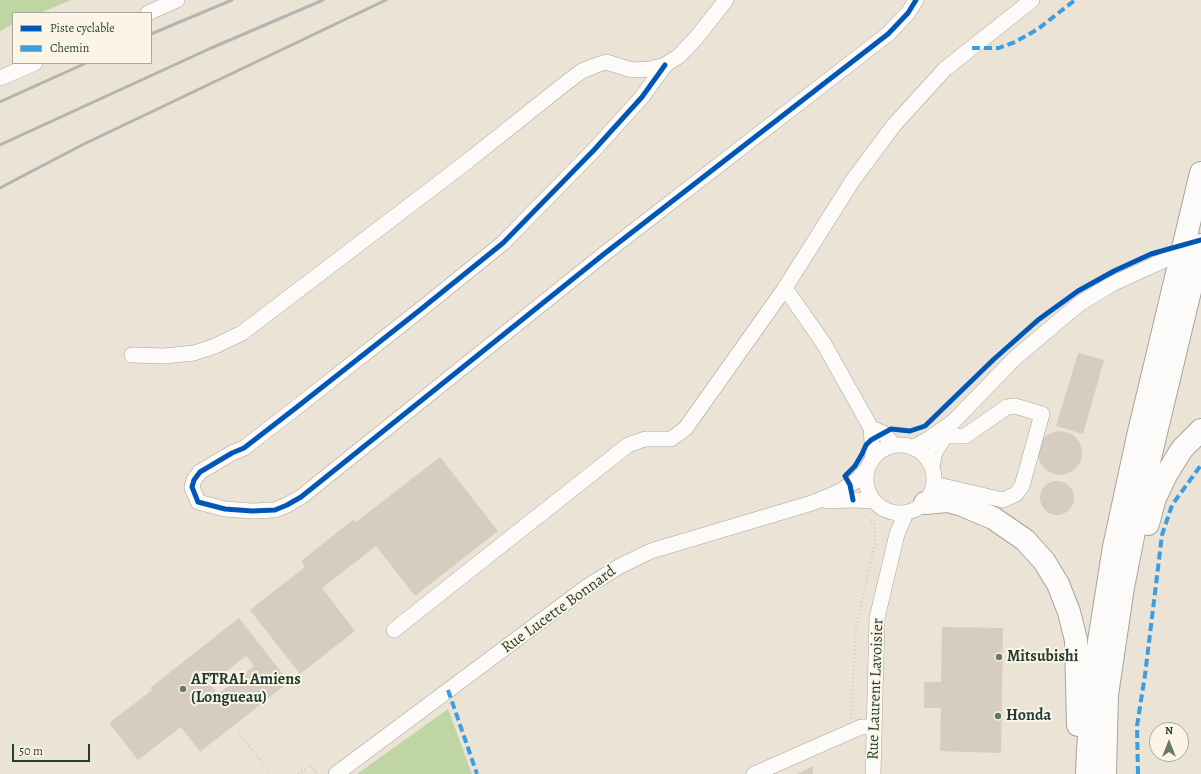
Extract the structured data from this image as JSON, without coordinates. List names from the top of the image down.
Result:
{
  "streets": {
    "street": ["Rue Lucette Bonnard", "Rue Laurent Lavoisier"]
  },
  "crossings": [
    ["Rue Lucette Bonnard", "Rue Laurent Lavoisier"]
  ],
  "places": ["Mitsubishi", "AFTRAL Amiens (Longueau)", "Honda"],
  "legend": ["Piste cyclable", "Chemin"],
  "scale_bar": "50 m",
  "north": "top"
}
